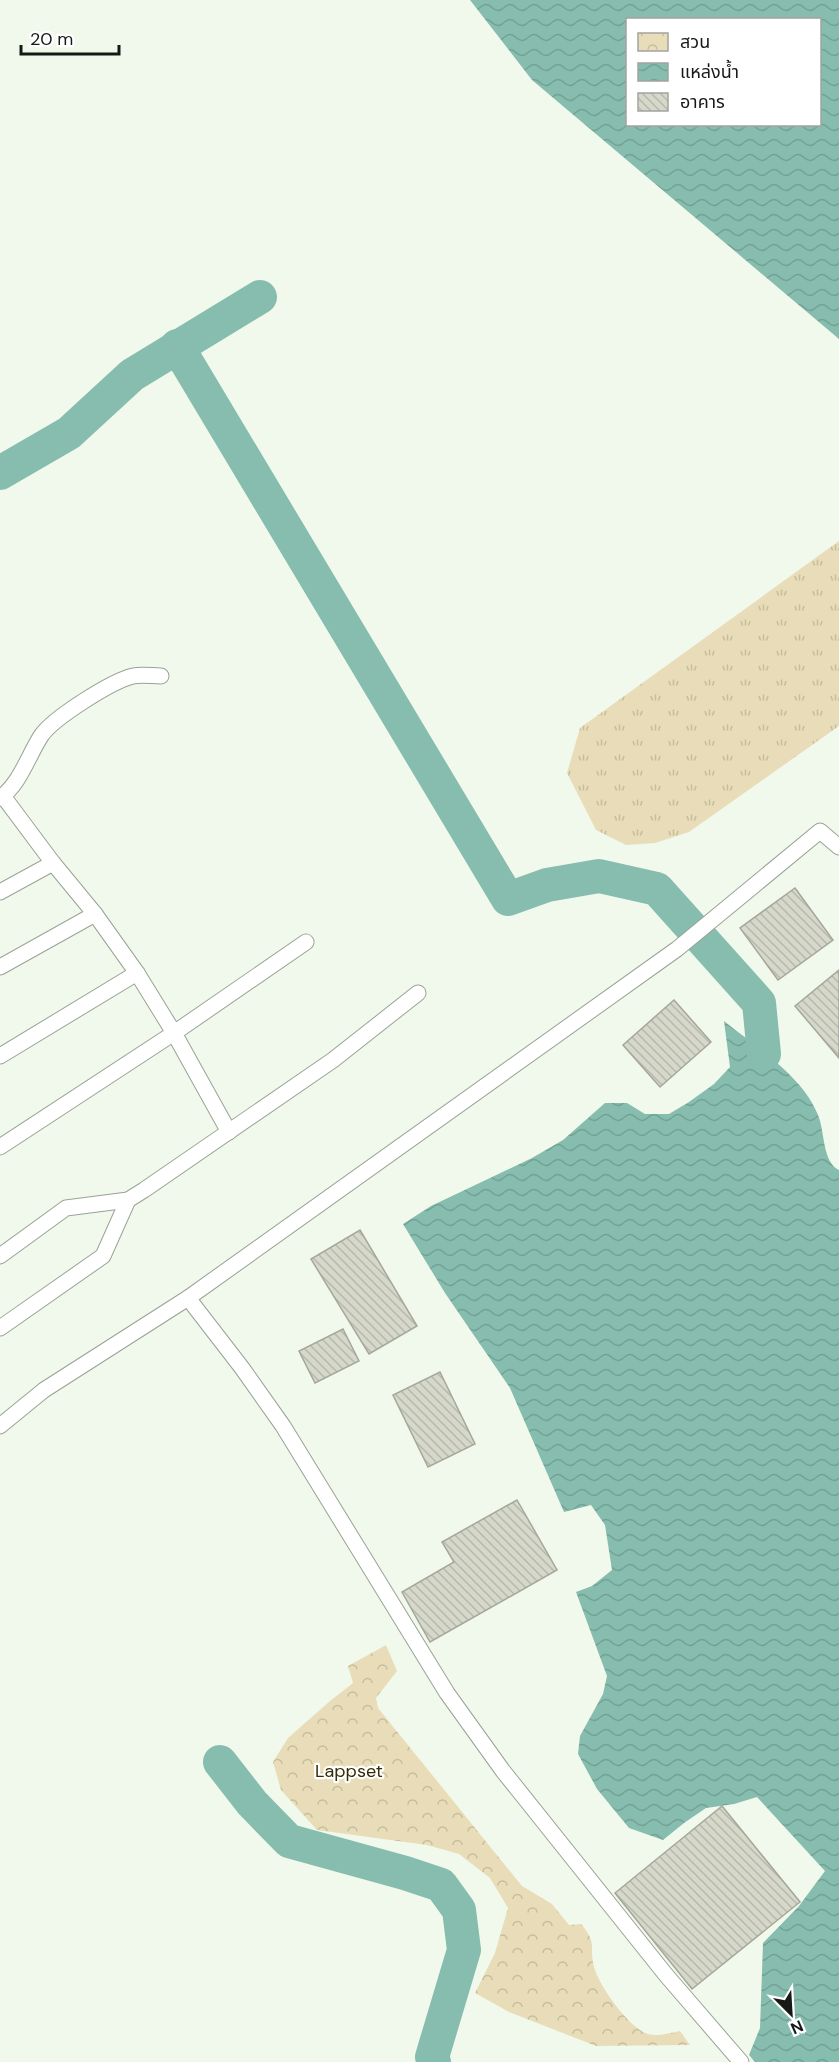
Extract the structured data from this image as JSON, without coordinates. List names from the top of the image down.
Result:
{
  "parks": ["Lappset"],
  "legend": ["สวน", "แหล่งน้ำ", "อาคาร"],
  "scale_bar": "20 m",
  "north": "bottom right"
}
